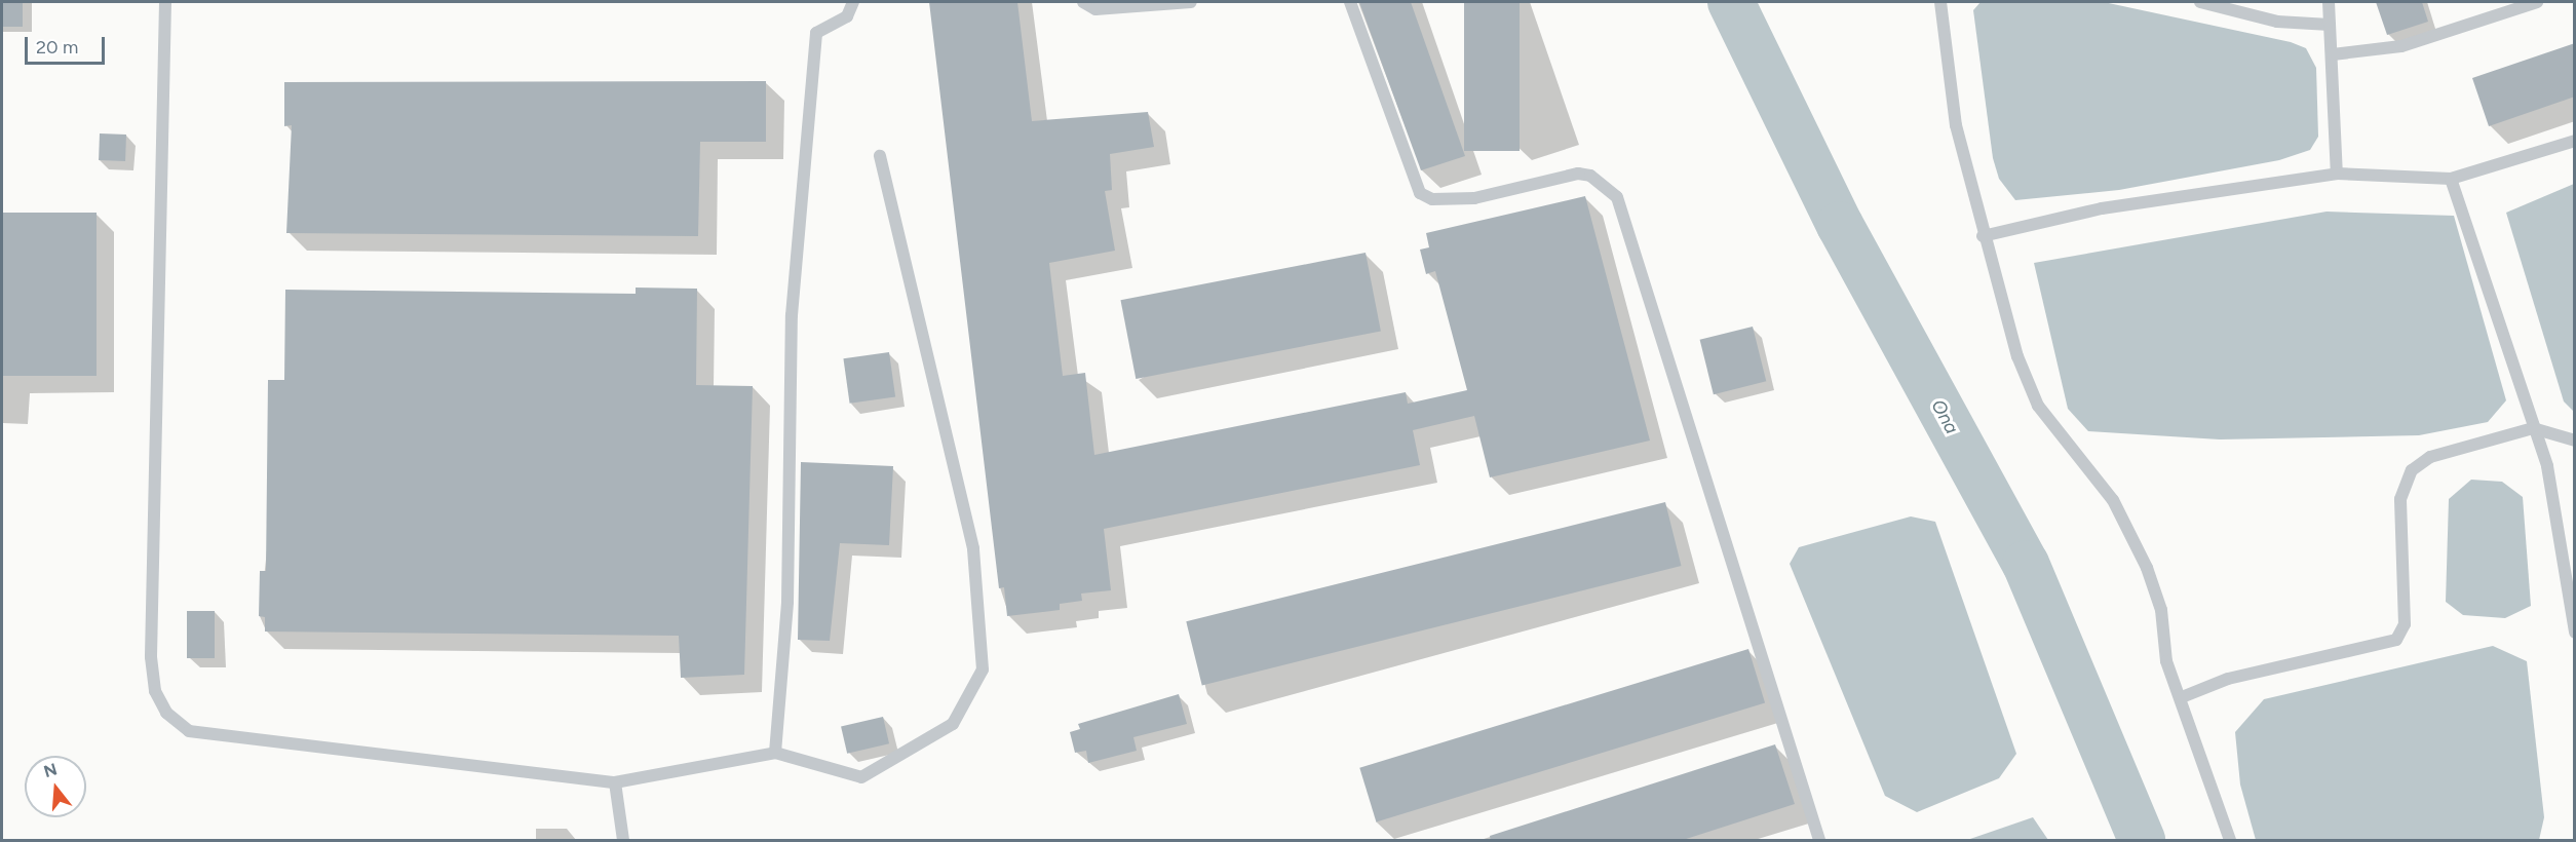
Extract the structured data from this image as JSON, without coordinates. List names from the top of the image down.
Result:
{
  "water": ["Ona"],
  "scale_bar": "20 m",
  "north": "top"
}
